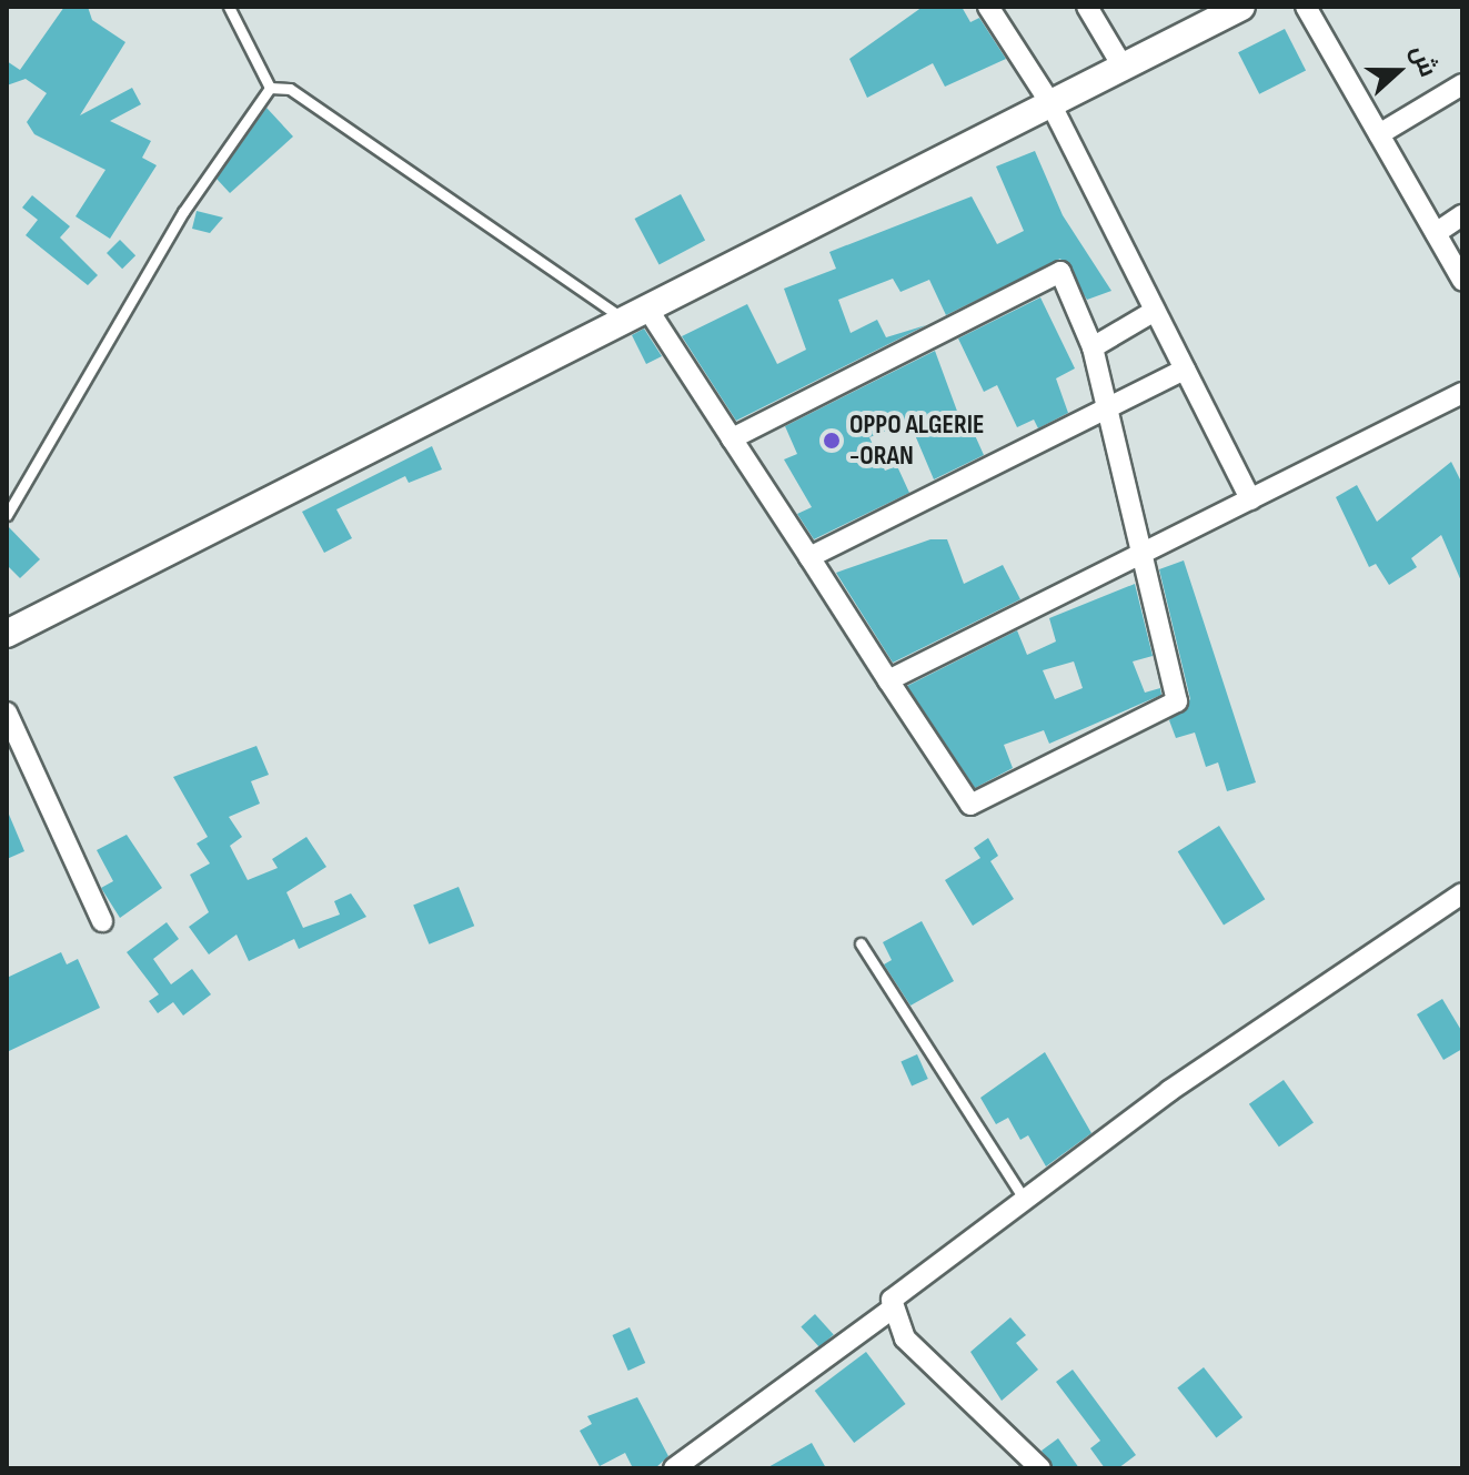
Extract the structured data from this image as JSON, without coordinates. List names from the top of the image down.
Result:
{
  "places": ["OPPO ALGERIE -ORAN"],
  "north": "right"
}
